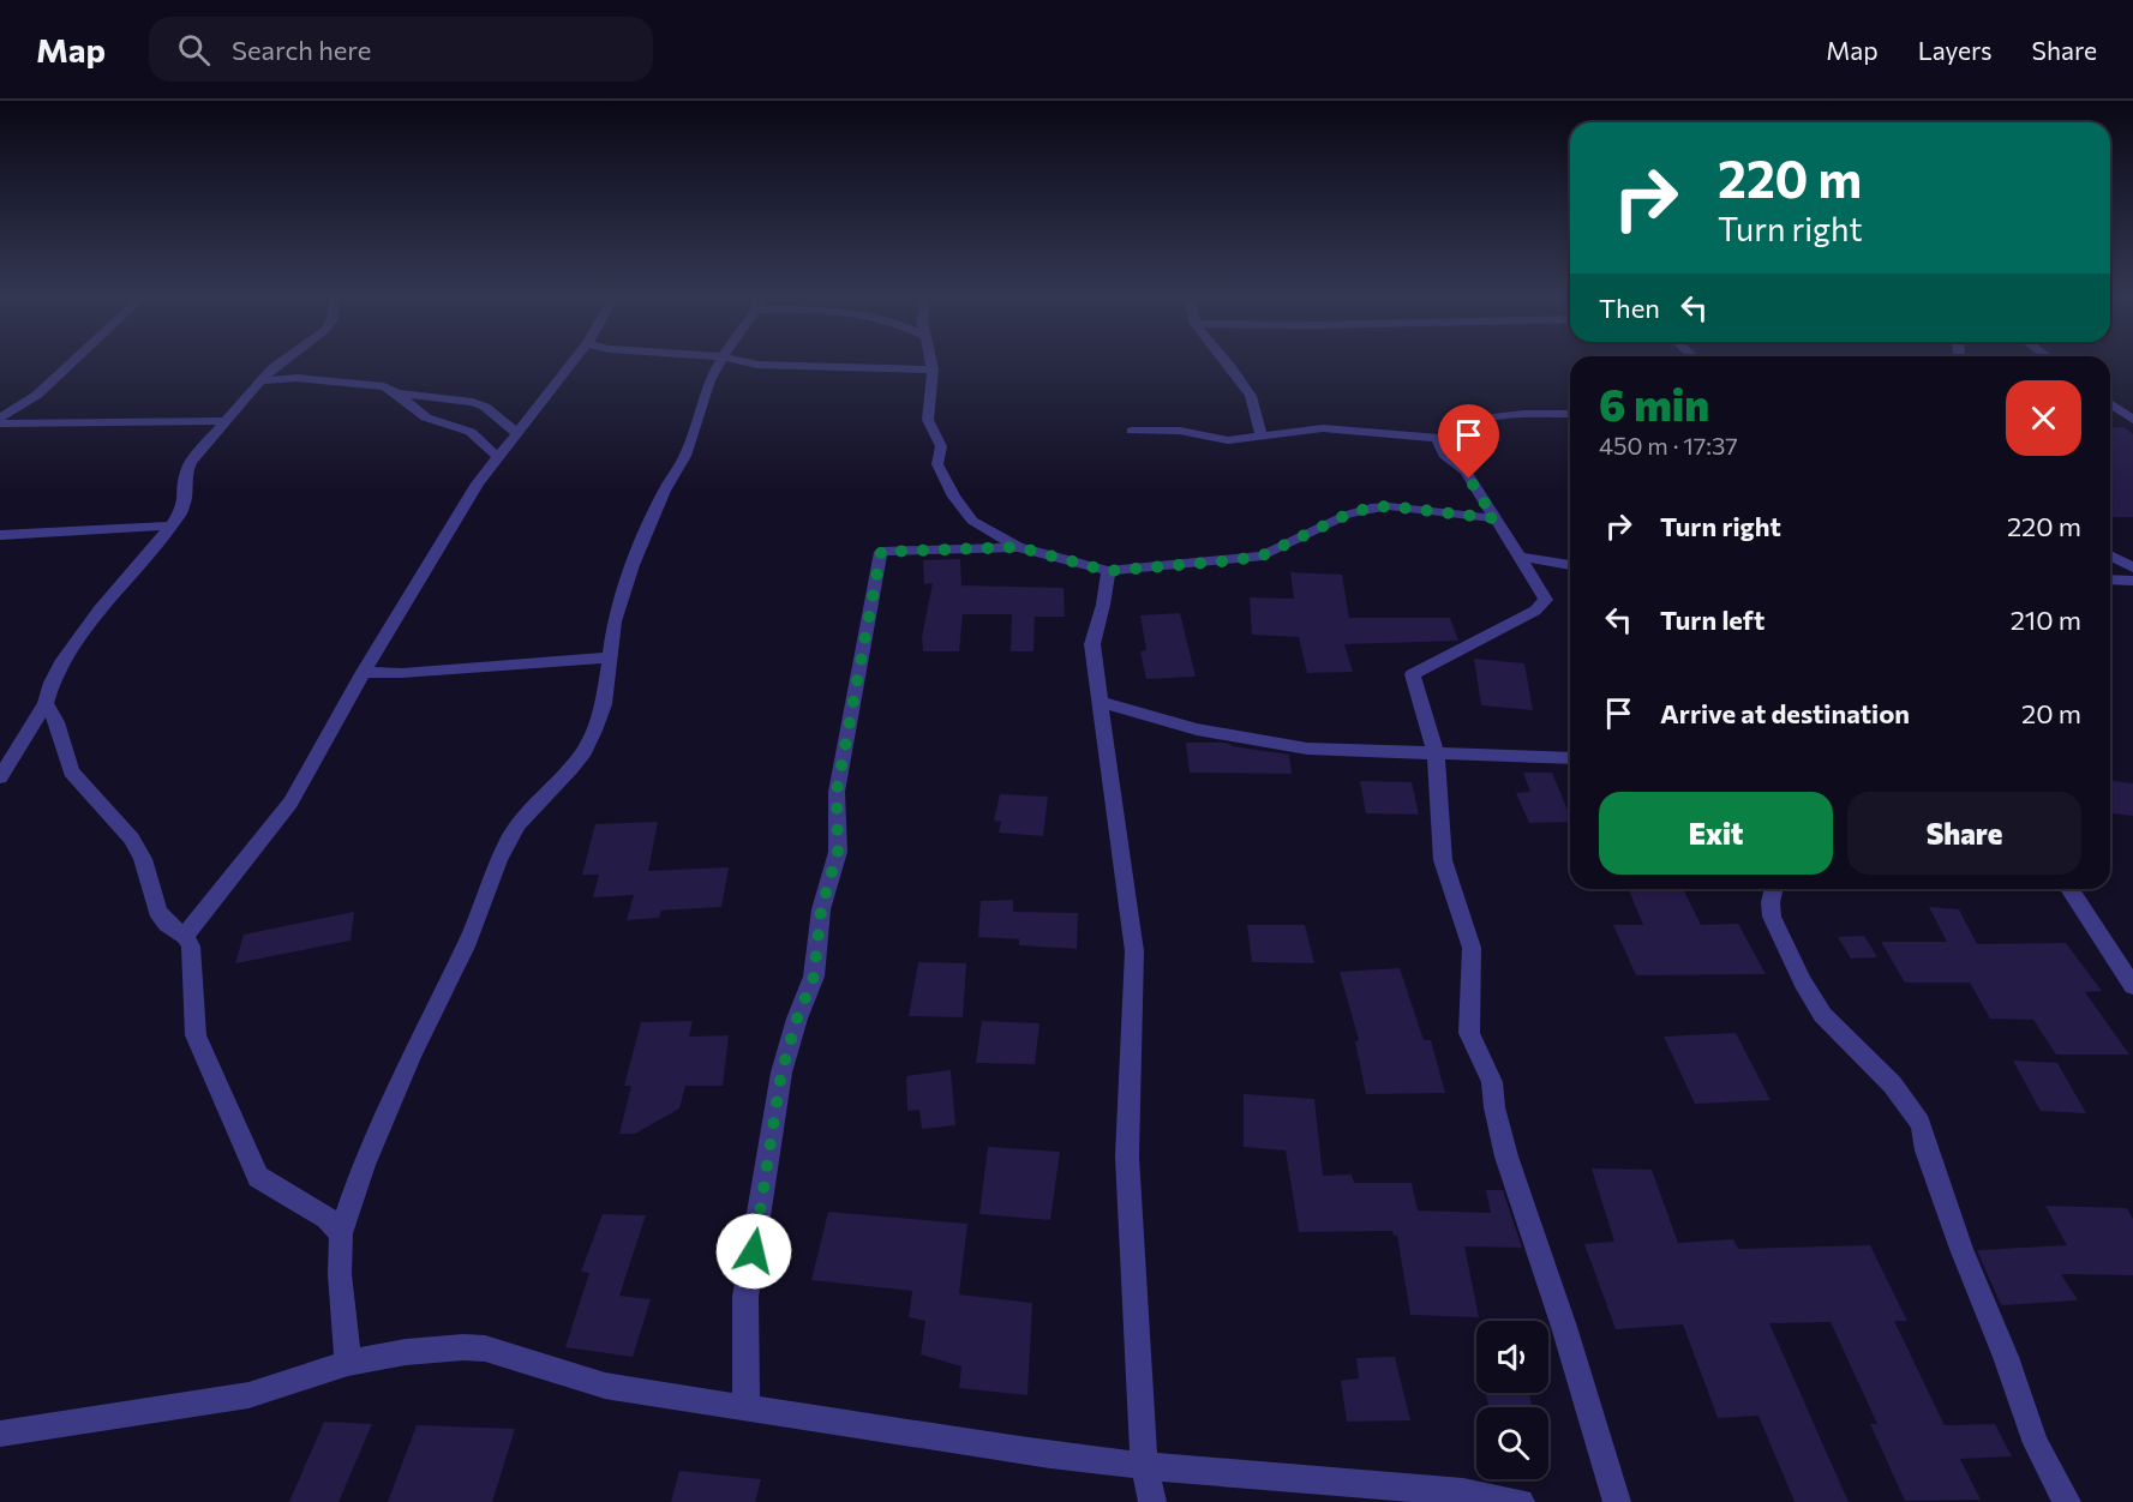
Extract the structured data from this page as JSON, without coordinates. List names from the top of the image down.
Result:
{
  "page": {
    "header": "Map",
    "search": "Search here",
    "nav": ["Map", "Layers", "Share"],
    "turn": ["220 m", "Turn right"],
    "then": "Then",
    "heading": ["6 min", "450 m · 17:37"],
    "list": [
      {
        "name": "Turn right",
        "value": "220 m"
      },
      {
        "name": "Turn left",
        "value": "210 m"
      },
      {
        "name": "Arrive at destination",
        "value": "20 m"
      }
    ],
    "buttons": ["Exit", "Share"]
  }
}
